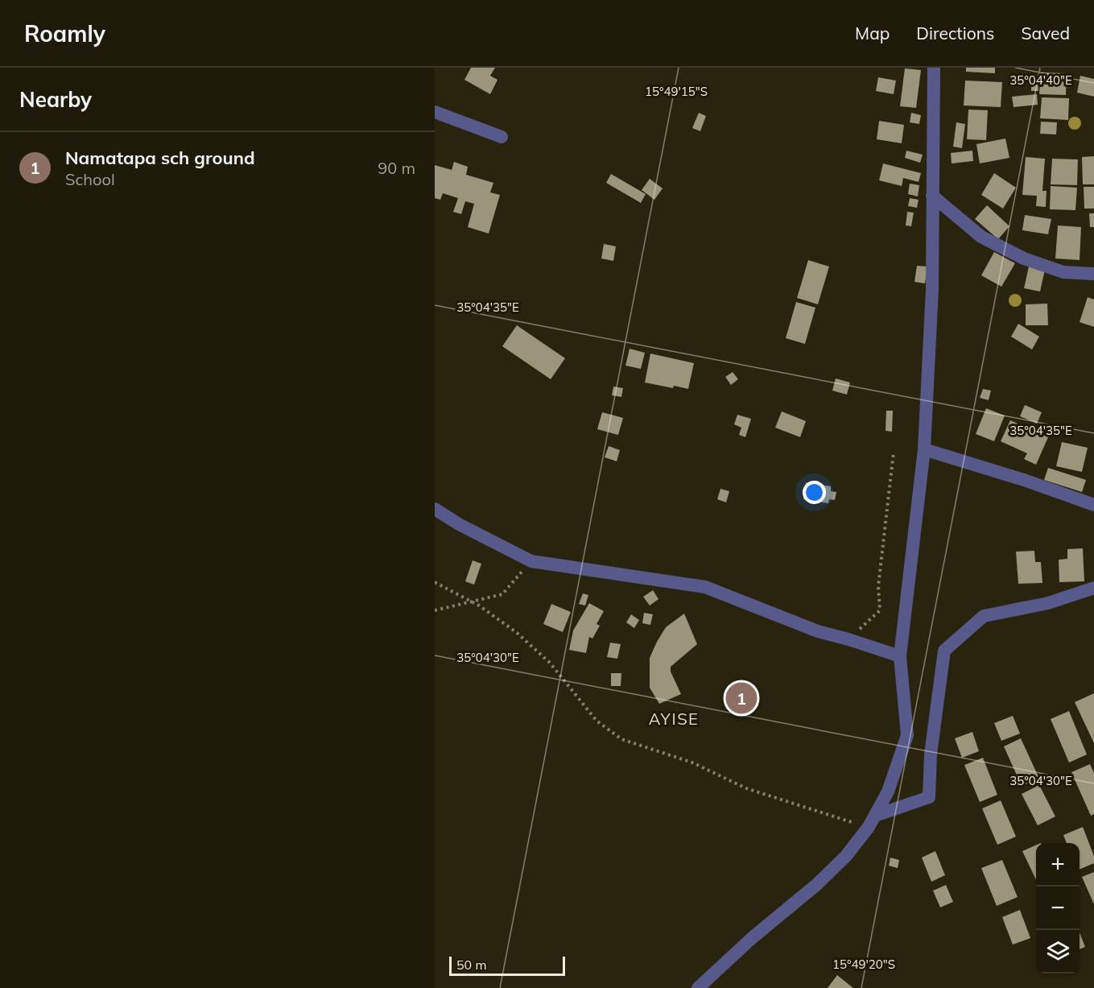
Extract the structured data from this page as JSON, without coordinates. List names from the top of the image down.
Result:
{
  "districts": ["AYISE"],
  "scale_bar": "50 m",
  "page": {
    "header": "Roamly",
    "nav": ["Map", "Directions", "Saved"],
    "heading": "Nearby",
    "list": [
      {
        "mark": "1",
        "name": "Namatapa sch ground",
        "note": "School",
        "value": "90 m"
      }
    ],
    "pins": "1",
    "map_buttons": ["+", "−"],
    "scale": "50 m"
  },
  "coordinates": [
    "35°04'40\"E",
    "15°49'15\"S",
    "35°04'35\"E",
    "35°04'30\"E",
    "15°49'20\"S"
  ]
}
